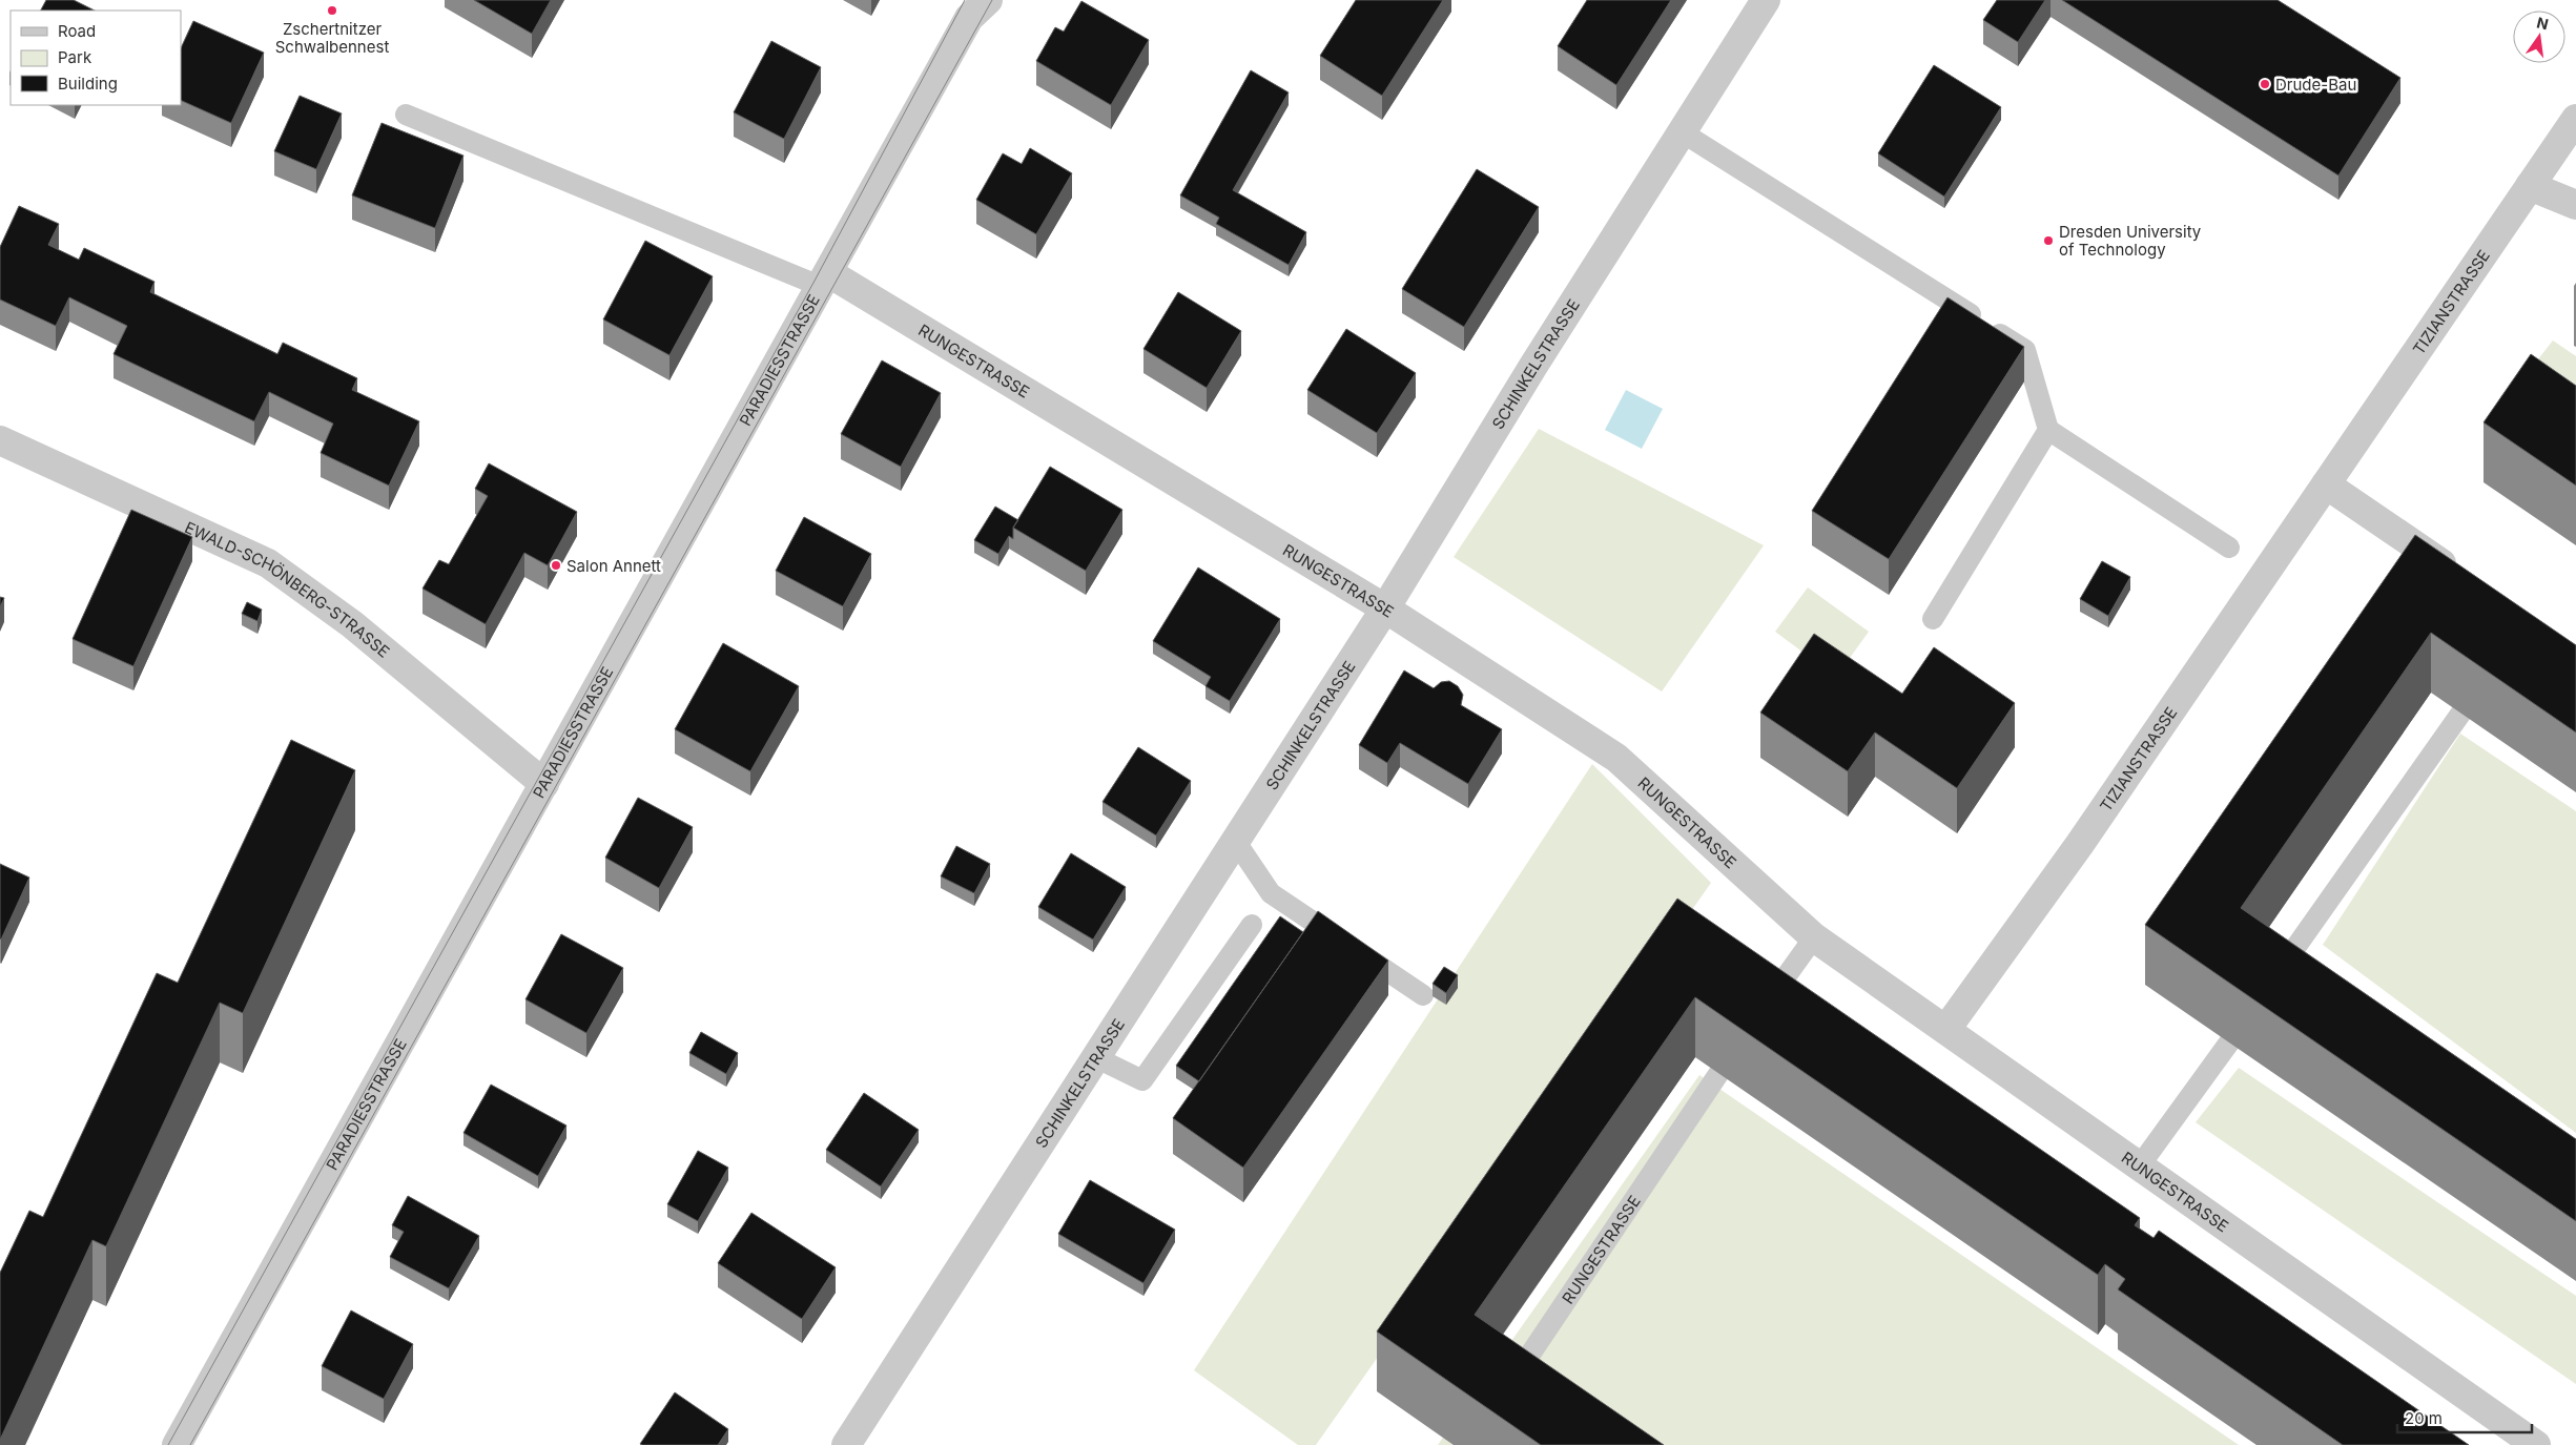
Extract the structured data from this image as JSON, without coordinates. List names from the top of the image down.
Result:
{
  "streets": {
    "street": [
      "TIZIANSTRASSE",
      "PARADIESSTRASSE",
      "RUNGESTRASSE",
      "SCHINKELSTRASSE",
      "EWALD-SCHÖNBERG-STRASSE"
    ]
  },
  "crossings": [
    ["TIZIANSTRASSE", "RUNGESTRASSE"],
    ["PARADIESSTRASSE", "RUNGESTRASSE"],
    ["PARADIESSTRASSE", "EWALD-SCHÖNBERG-STRASSE"],
    ["RUNGESTRASSE", "SCHINKELSTRASSE"]
  ],
  "places": [
    "Zschertnitzer Schwalbennest",
    "Drude-Bau",
    "Dresden University of Technology",
    "Salon Annett"
  ],
  "legend": ["Road", "Park", "Building"],
  "scale_bar": "20 m",
  "north": "top"
}
